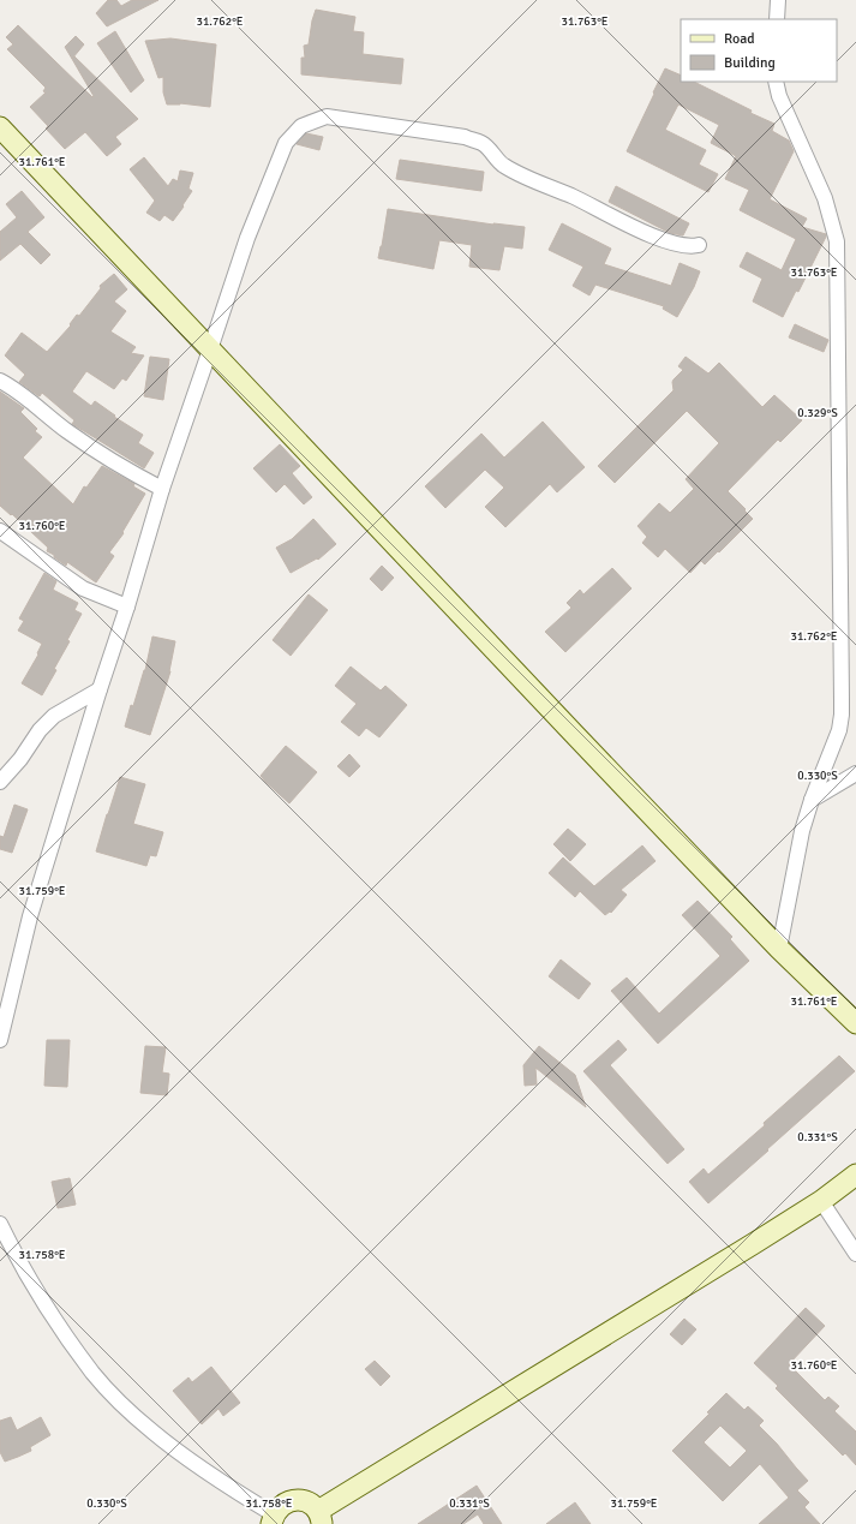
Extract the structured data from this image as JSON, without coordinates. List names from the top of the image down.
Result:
{
  "legend": ["Road", "Building"],
  "coordinates": [
    "31.763°E",
    "31.762°E",
    "31.761°E",
    "0.329°S",
    "31.760°E",
    "0.330°S",
    "31.759°E",
    "0.331°S",
    "31.758°E"
  ]
}
